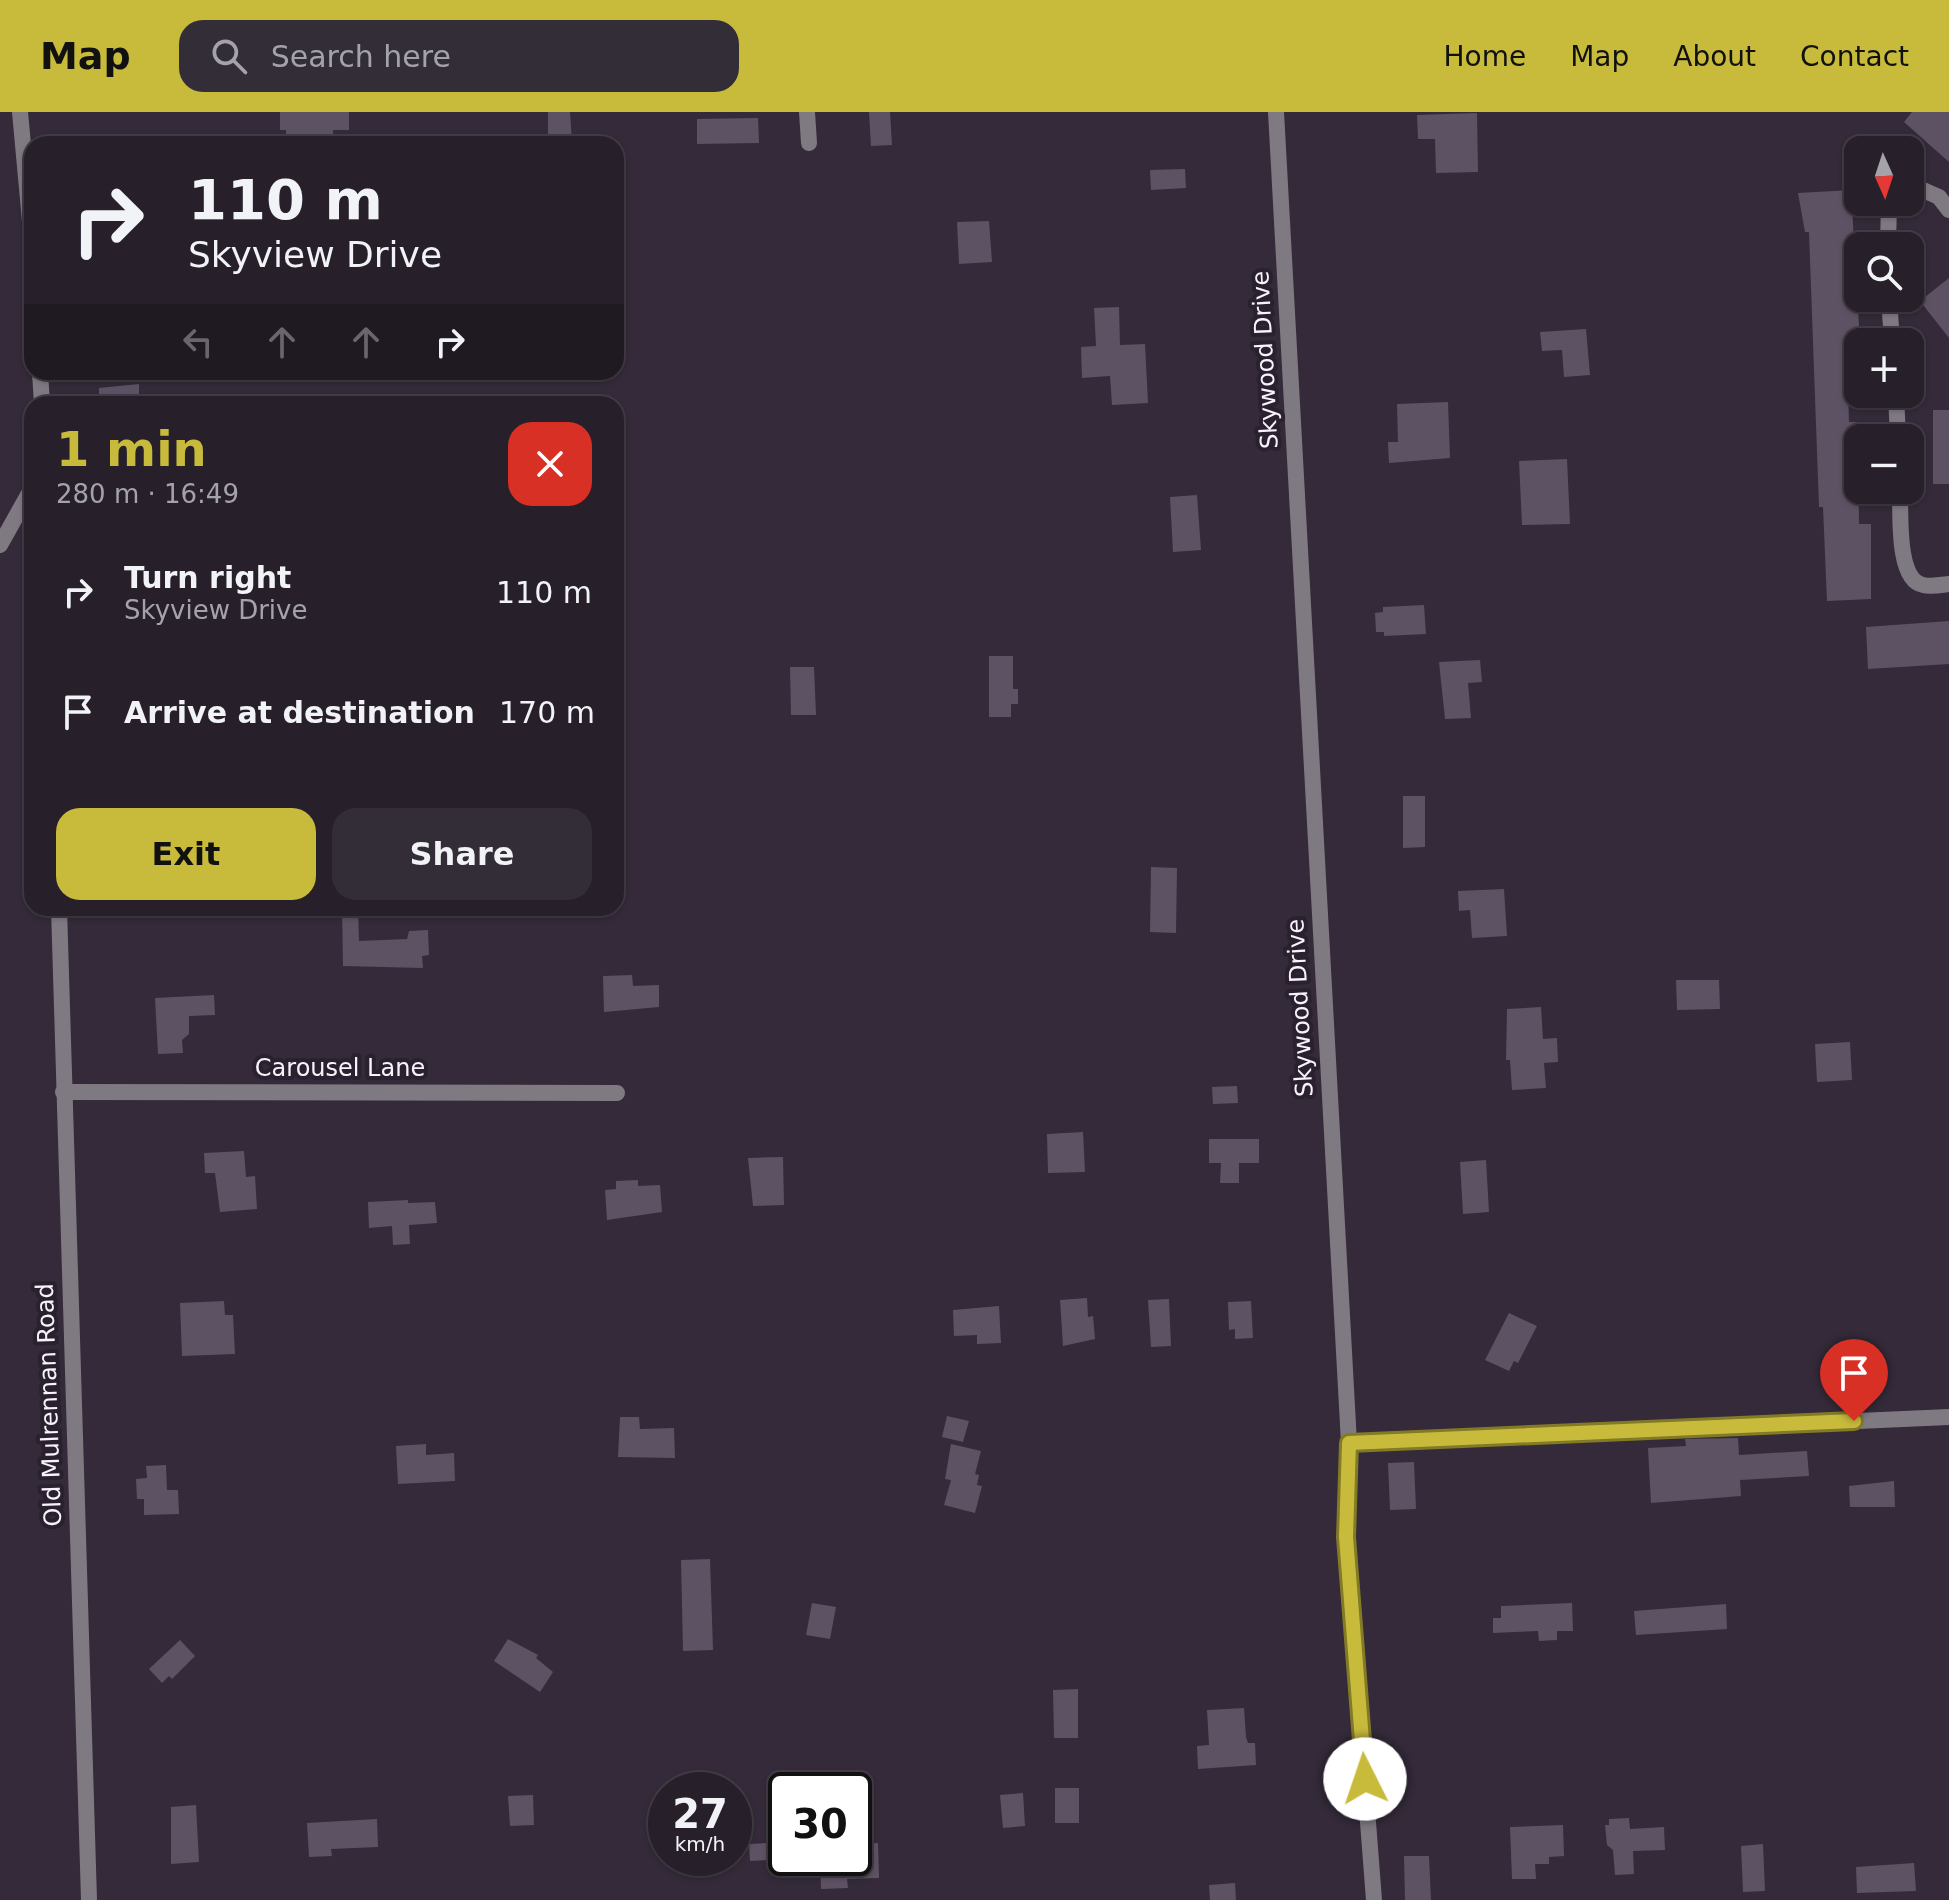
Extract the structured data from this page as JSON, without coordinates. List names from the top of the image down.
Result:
{
  "streets": {
    "street": ["Skywood Drive", "Carousel Lane", "Old Mulrennan Road"]
  },
  "crossings": [
    ["Carousel Lane", "Old Mulrennan Road"]
  ],
  "north": "bottom",
  "page": {
    "header": "Map",
    "search": "Search here",
    "nav": [
      "Home",
      "Map",
      "About",
      "Contact"
    ],
    "map_buttons": ["+", "−"],
    "turn": ["110 m", "Skyview Drive"],
    "heading": ["1 min", "280 m · 16:49"],
    "list": [
      {
        "name": "Turn right",
        "note": "Skyview Drive",
        "value": "110 m"
      },
      {
        "name": "Arrive at destination",
        "value": "170 m"
      }
    ],
    "buttons": ["Exit", "Share"],
    "speed": "27 km/h",
    "limit": "30"
  }
}
